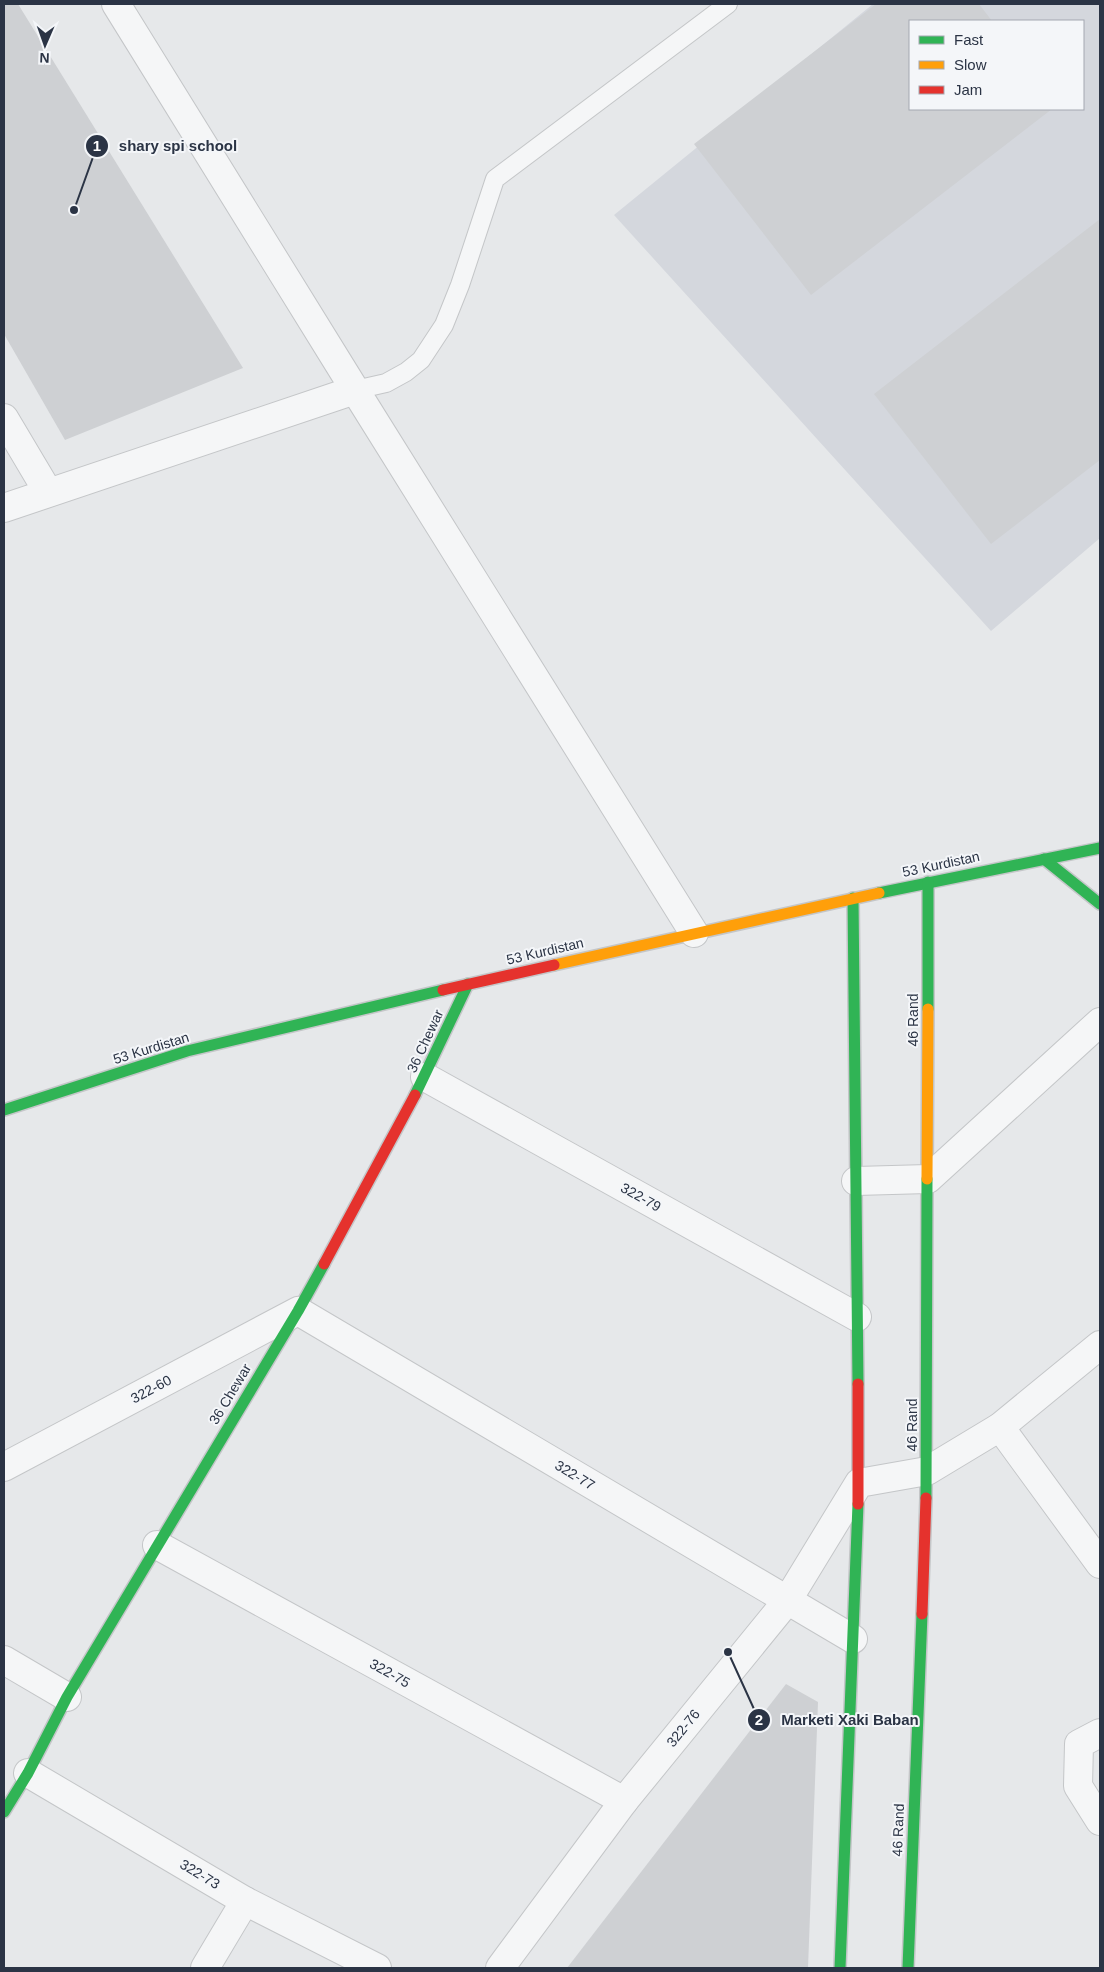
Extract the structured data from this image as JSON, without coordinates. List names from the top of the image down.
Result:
{
  "streets": {
    "main road": ["53 Kurdistan", "46 Rand", "36 Chewar"],
    "street": [
      "322-79",
      "322-60",
      "322-77",
      "322-75",
      "322-76",
      "322-73"
    ]
  },
  "crossings": [
    ["53 Kurdistan", "46 Rand"],
    ["53 Kurdistan", "36 Chewar"],
    ["36 Chewar", "322-79"],
    ["36 Chewar", "322-60"],
    ["36 Chewar", "322-77"],
    ["36 Chewar", "322-75"],
    ["36 Chewar", "322-73"],
    ["322-60", "322-77"],
    ["322-77", "322-76"],
    ["322-75", "322-76"]
  ],
  "places": ["shary spi school", "Marketi Xaki Baban"],
  "legend": ["Fast", "Slow", "Jam"],
  "north": "bottom"
}
